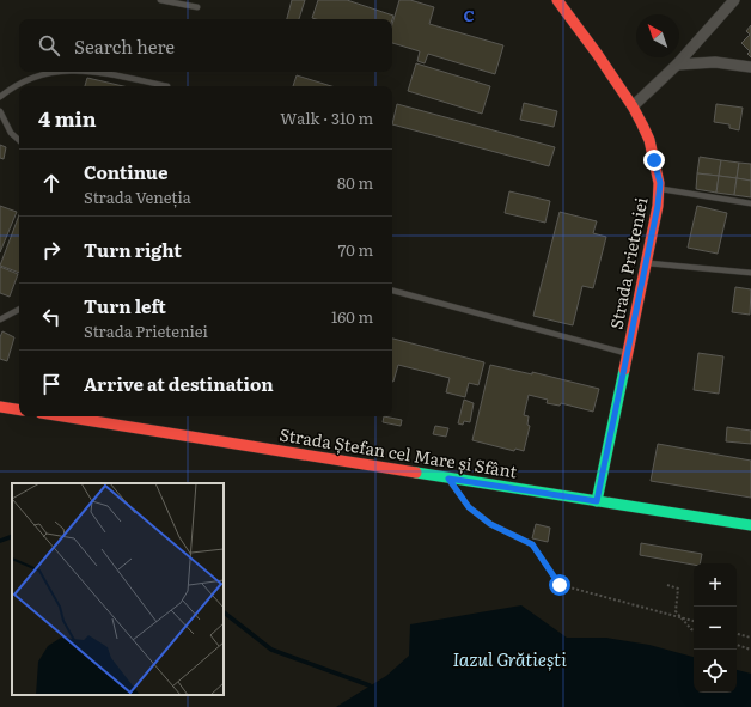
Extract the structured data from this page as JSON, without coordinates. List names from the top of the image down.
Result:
{
  "streets": {
    "street": ["Strada Prieteniei", "Strada Ștefan cel Mare și Sfânt"]
  },
  "crossings": [
    ["Strada Prieteniei", "Strada Ștefan cel Mare și Sfânt"]
  ],
  "water": ["Iazul Grătiești"],
  "north": "top left",
  "page": {
    "search": "Search here",
    "heading": ["4 min", "Walk · 310 m"],
    "list": [
      ["Continue", "Strada Veneția", "80 m"],
      ["Turn right", "70 m"],
      ["Turn left", "Strada Prieteniei", "160 m"],
      "Arrive at destination"
    ],
    "map_buttons": ["+", "−"]
  },
  "grid": {
    "columns": ["C"]
  }
}
